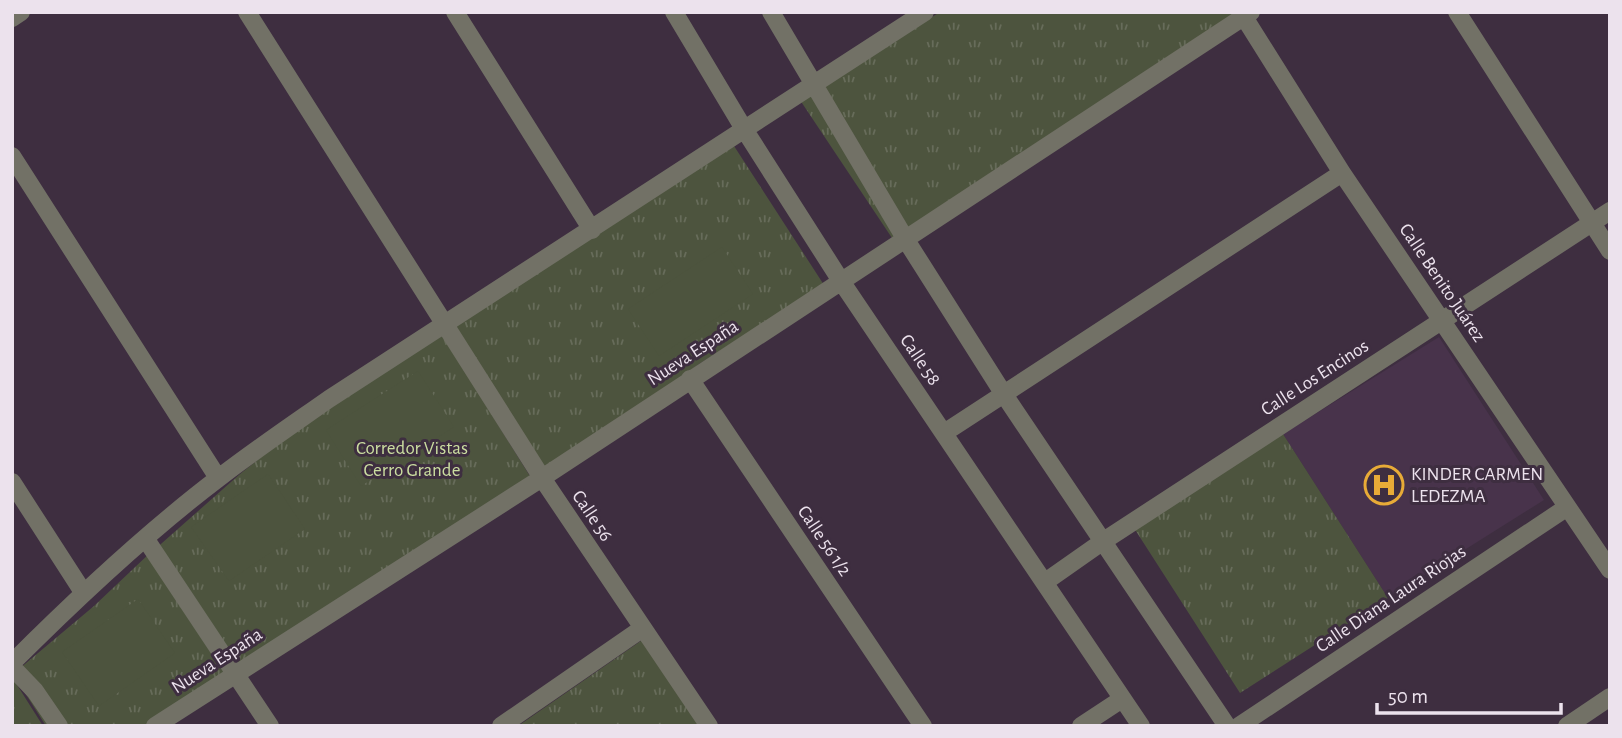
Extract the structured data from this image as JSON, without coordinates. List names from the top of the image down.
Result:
{
  "streets": {
    "street": [
      "Calle Benito Juárez",
      "Nueva España",
      "Calle 58",
      "Calle Los Encinos",
      "Calle 56",
      "Calle 56 1/2",
      "Calle Diana Laura Riojas"
    ]
  },
  "crossings": [
    ["Calle Benito Juárez", "Nueva España"],
    ["Calle Benito Juárez", "Calle Los Encinos"],
    ["Calle Benito Juárez", "Calle Diana Laura Riojas"],
    ["Nueva España", "Calle 58"],
    ["Nueva España", "Calle 56"],
    ["Nueva España", "Calle 56 1/2"],
    ["Calle 58", "Calle Los Encinos"]
  ],
  "parks": ["Corredor Vistas Cerro Grande"],
  "places": {
    "hospital": ["KINDER CARMEN LEDEZMA"]
  },
  "scale_bar": "50 m"
}
